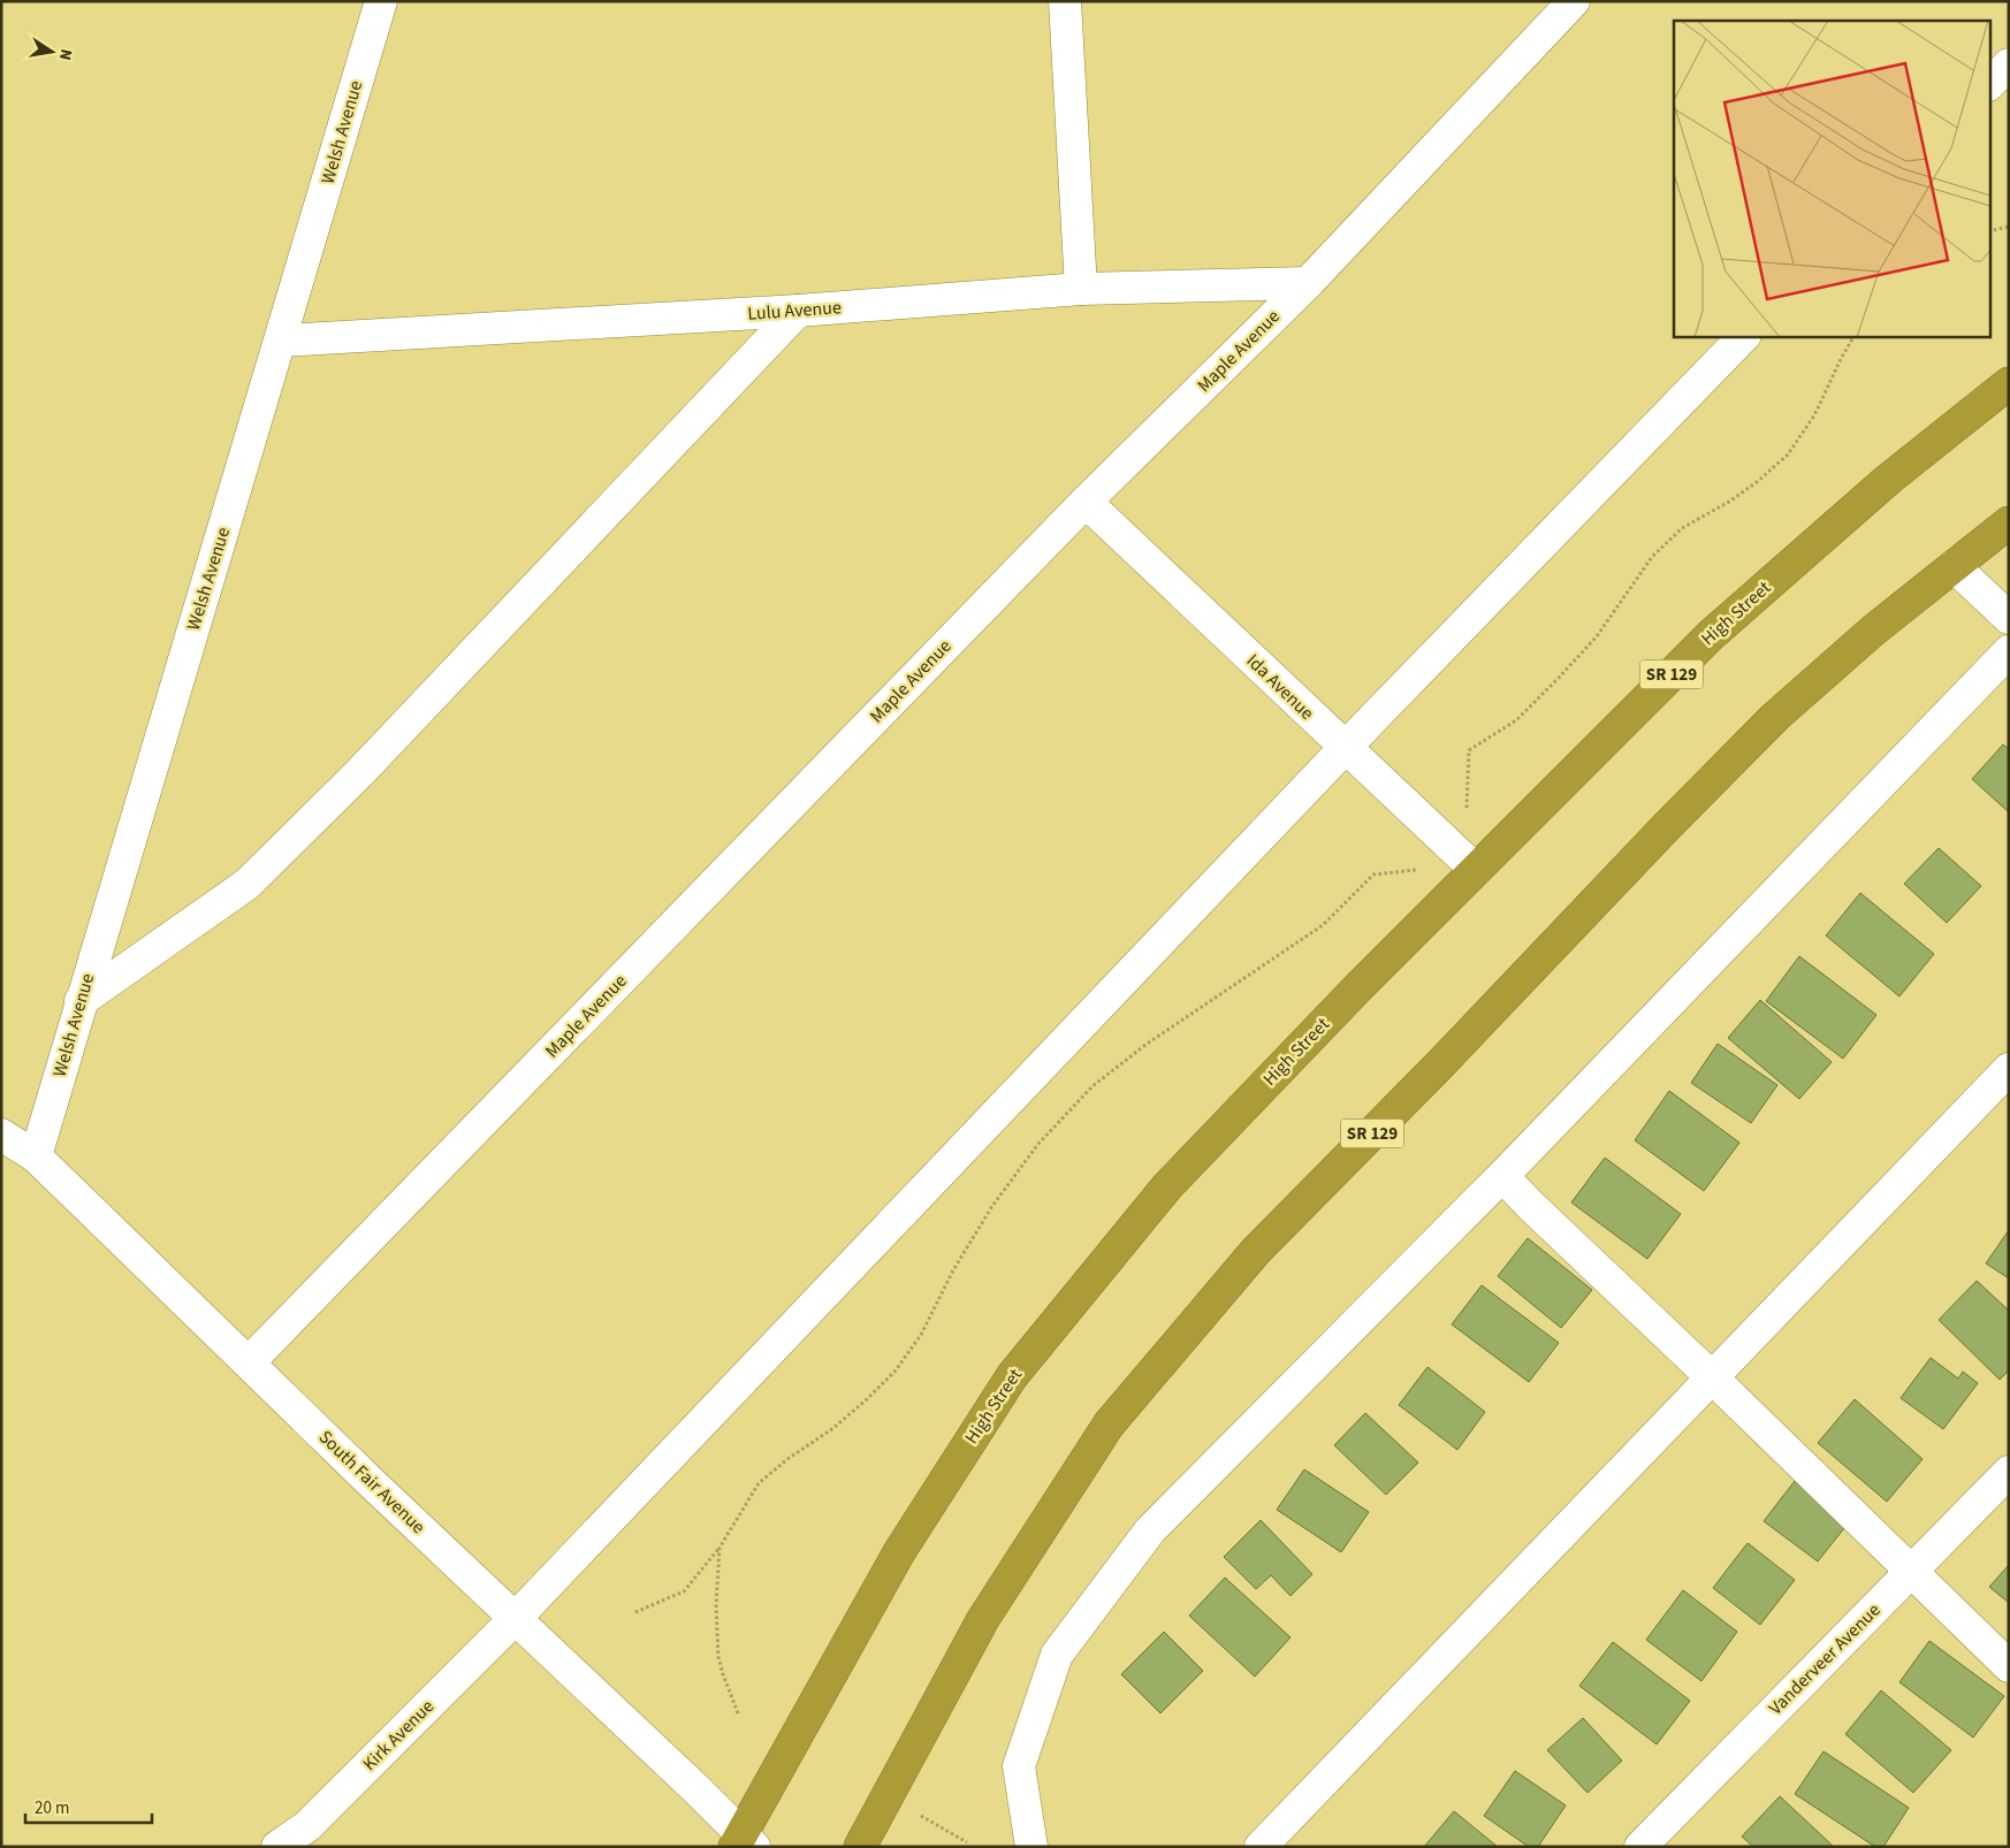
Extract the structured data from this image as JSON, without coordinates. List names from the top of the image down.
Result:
{
  "streets": {
    "highway": ["High Street", "SR 129"],
    "street": [
      "Welsh Avenue",
      "Lulu Avenue",
      "Maple Avenue",
      "Ida Avenue",
      "South Fair Avenue",
      "Vanderveer Avenue",
      "Kirk Avenue"
    ]
  },
  "crossings": [
    ["Welsh Avenue", "Lulu Avenue"],
    ["Welsh Avenue", "South Fair Avenue"],
    ["Lulu Avenue", "Maple Avenue"],
    ["Maple Avenue", "Ida Avenue"],
    ["Maple Avenue", "South Fair Avenue"],
    ["High Street", "Ida Avenue"],
    ["High Street", "South Fair Avenue"],
    ["Ida Avenue", "Kirk Avenue"],
    ["South Fair Avenue", "Kirk Avenue"]
  ],
  "scale_bar": "20 m",
  "north": "right"
}
